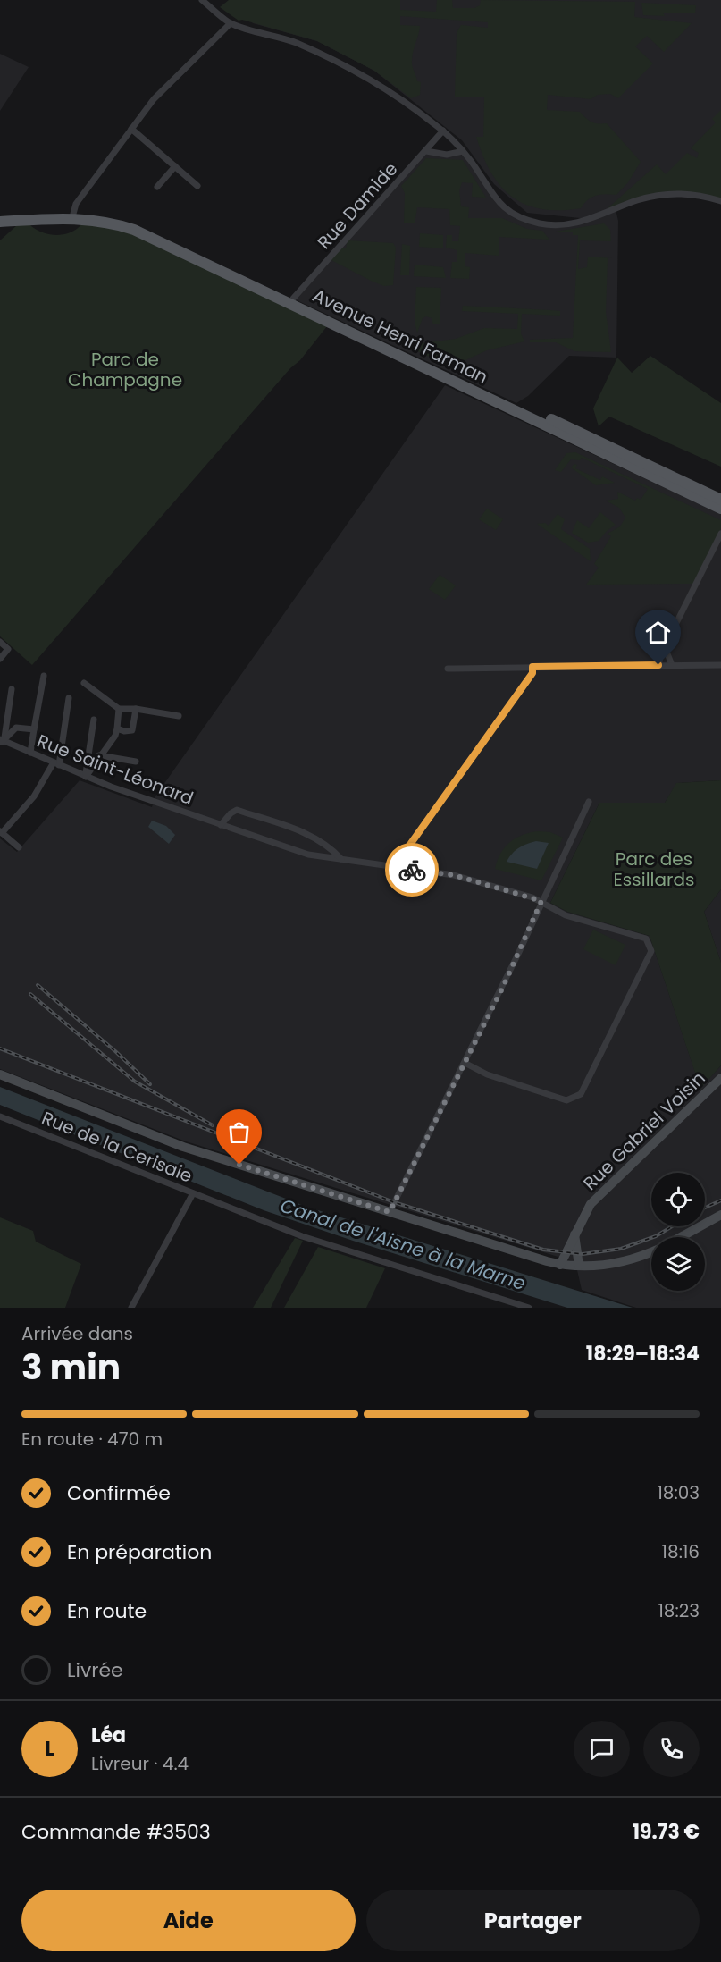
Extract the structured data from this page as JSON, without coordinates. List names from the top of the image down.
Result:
{
  "streets": {
    "main road": ["Avenue Henri Farman"],
    "street": [
      "Rue Damide",
      "Rue Saint-Léonard",
      "Rue Gabriel Voisin",
      "Rue de la Cerisaie"
    ]
  },
  "crossings": [
    ["Rue Damide", "Avenue Henri Farman"]
  ],
  "water": ["Canal de l'Aisne à la Marne"],
  "parks": ["Parc de Champagne", "Parc des Essillards"],
  "page": {
    "heading": ["3 min", "Arrivée dans", "18:29–18:34"],
    "panel": [
      "Léa",
      "Livreur · 4.4",
      "Commande #3503",
      "19.73 €"
    ],
    "bar": "En route · 470 m",
    "list": [
      ["Confirmée", "18:03"],
      ["En préparation", "18:16"],
      ["En route", "18:23"],
      "Livrée"
    ],
    "round": "L",
    "buttons": ["Aide", "Partager"]
  }
}
